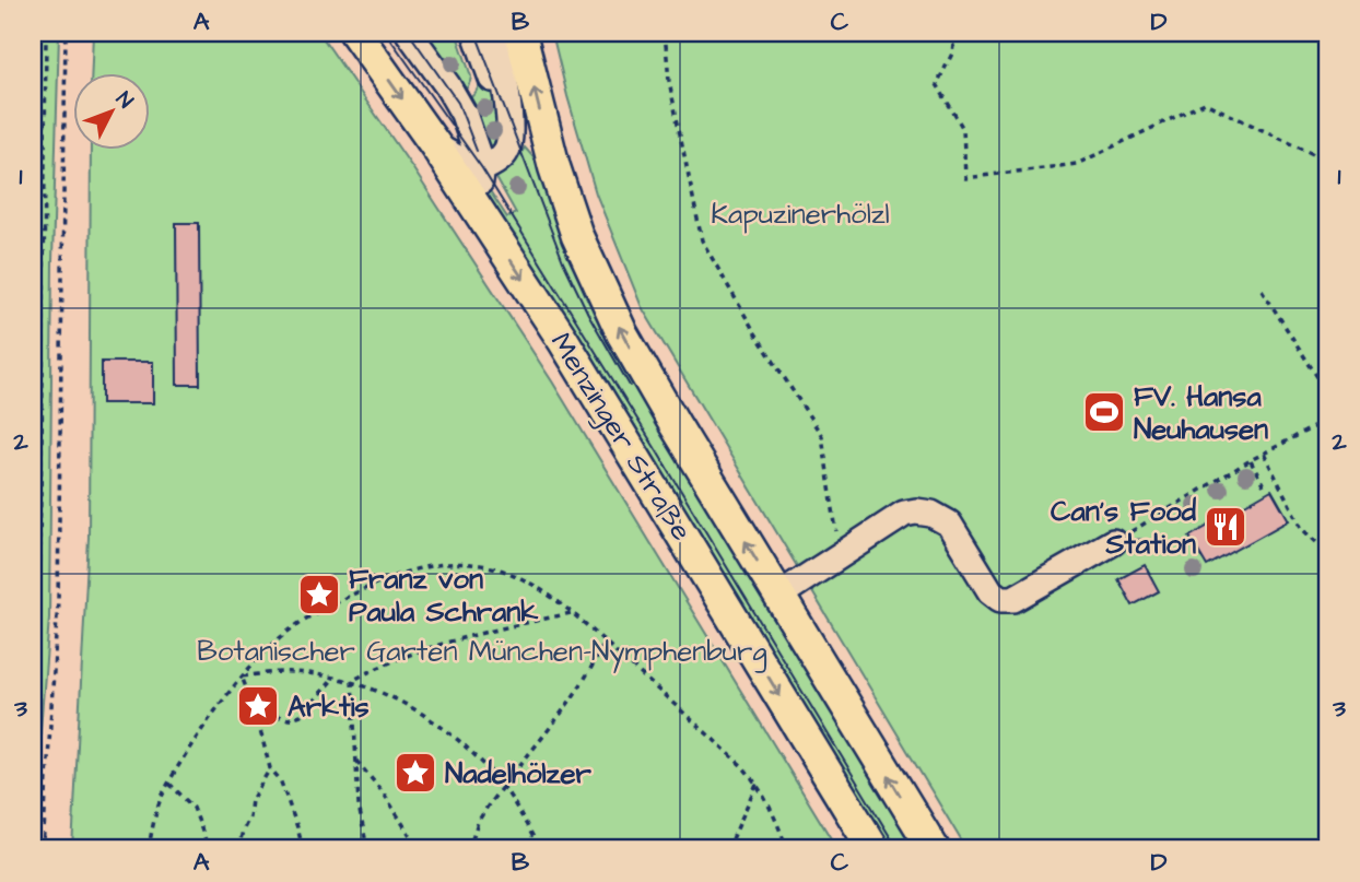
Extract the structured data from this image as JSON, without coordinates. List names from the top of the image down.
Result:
{
  "streets": {
    "main road": ["Menzinger Straße"]
  },
  "parks": ["Kapuzinerhölzl", "Botanischer Garten München-Nymphenburg"],
  "places": {
    "sports": ["FV. Hansa Neuhausen"],
    "restaurant": ["Can's Food Station"],
    "place": ["Franz von Paula Schrank", "Arktis", "Nadelhölzer"]
  },
  "north": "top right",
  "grid": {
    "columns": [
      "A",
      "B",
      "C",
      "D"
    ],
    "rows": ["1", "2", "3"]
  }
}
